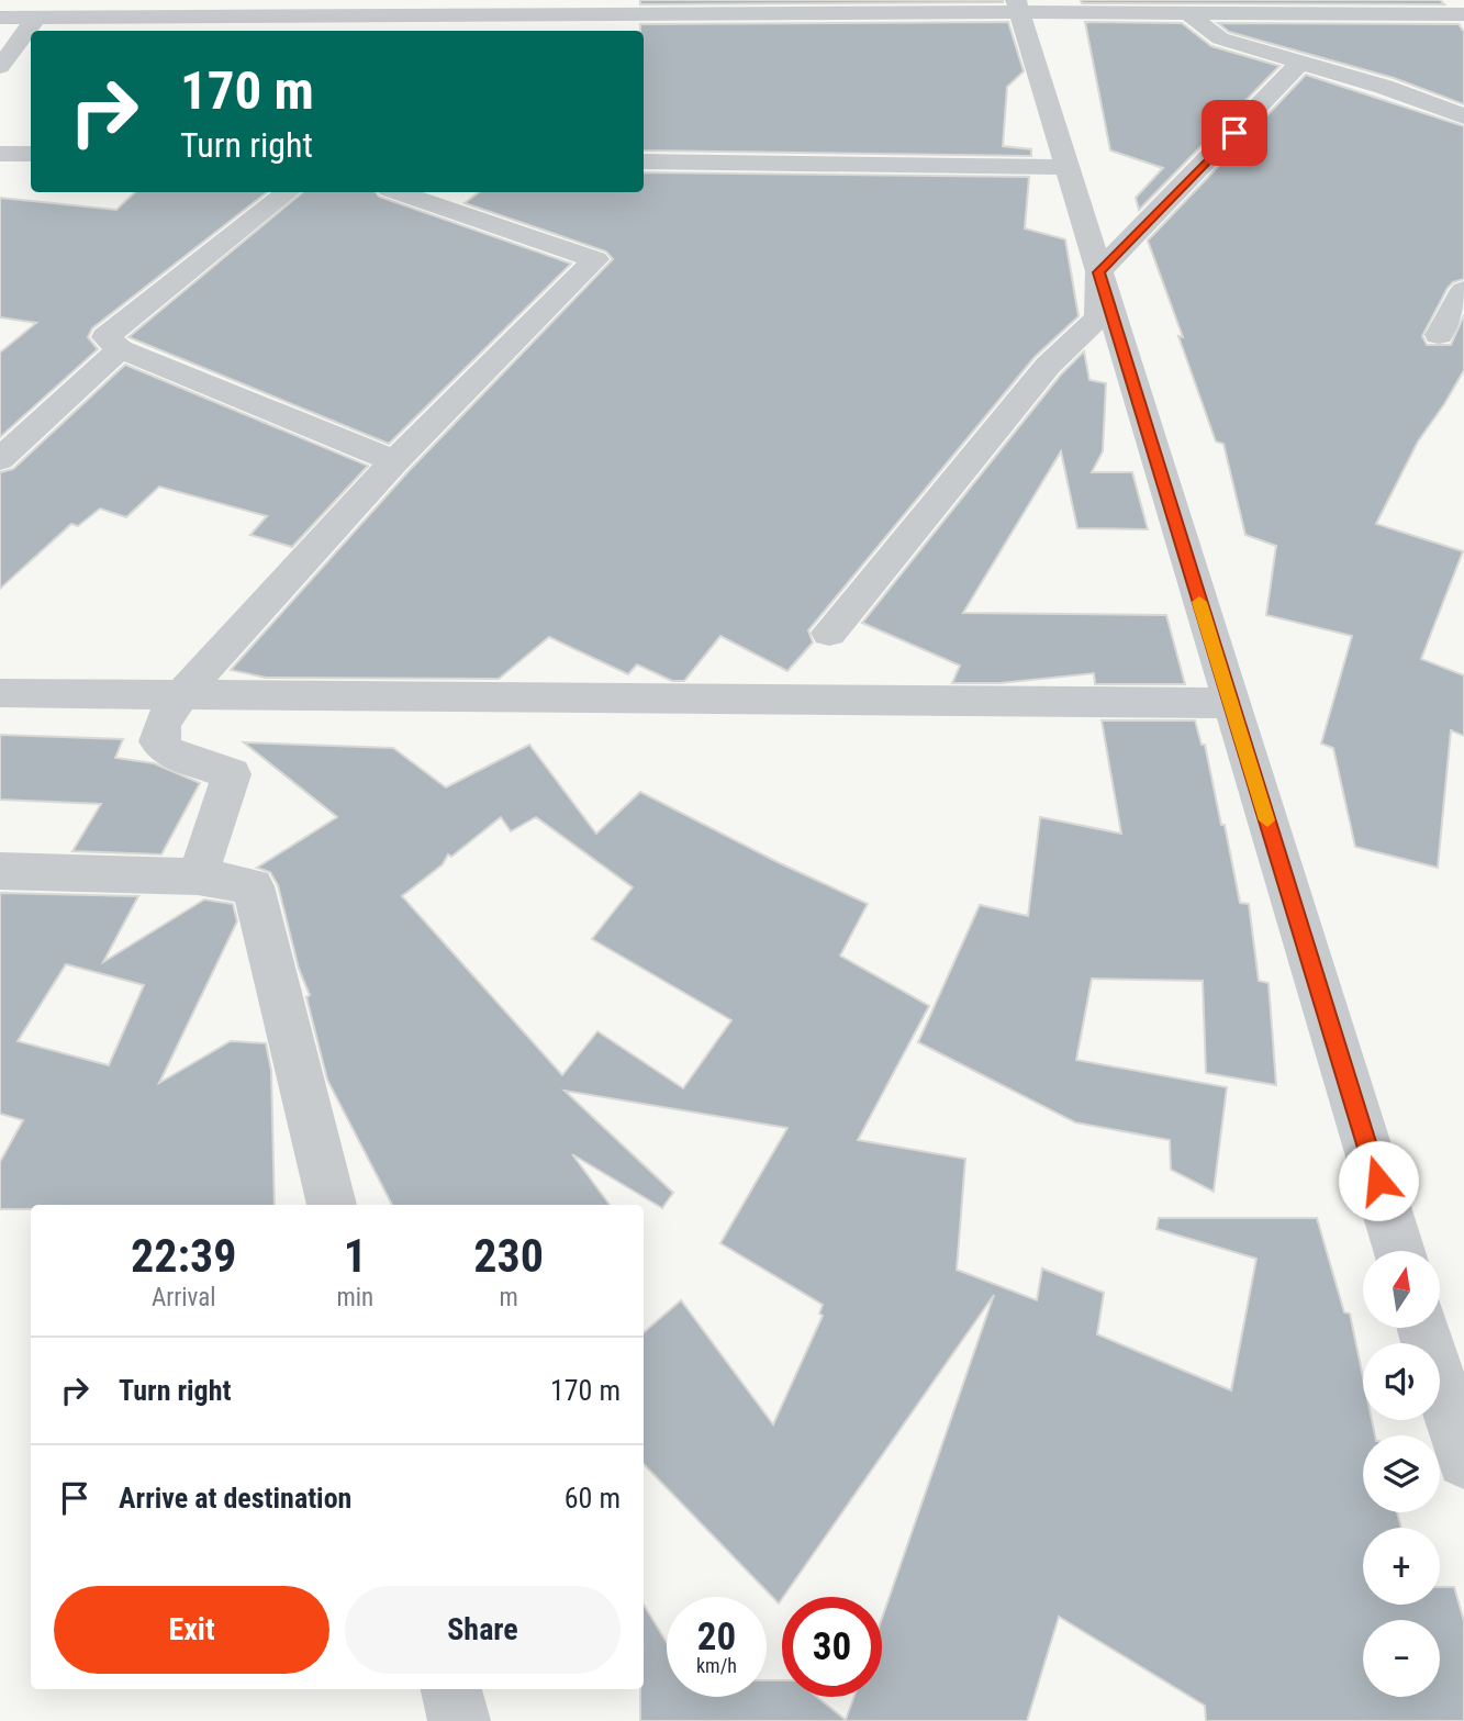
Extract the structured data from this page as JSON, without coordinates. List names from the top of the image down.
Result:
{
  "north": "top",
  "page": {
    "turn": ["170 m", "Turn right"],
    "eta": [
      "22:39",
      "Arrival",
      "1",
      "min",
      "230",
      "m"
    ],
    "map_buttons": ["+", "−"],
    "list": [
      {
        "name": "Turn right",
        "value": "170 m"
      },
      {
        "name": "Arrive at destination",
        "value": "60 m"
      }
    ],
    "buttons": ["Exit", "Share"],
    "speed": "20 km/h",
    "limit": "30"
  }
}
